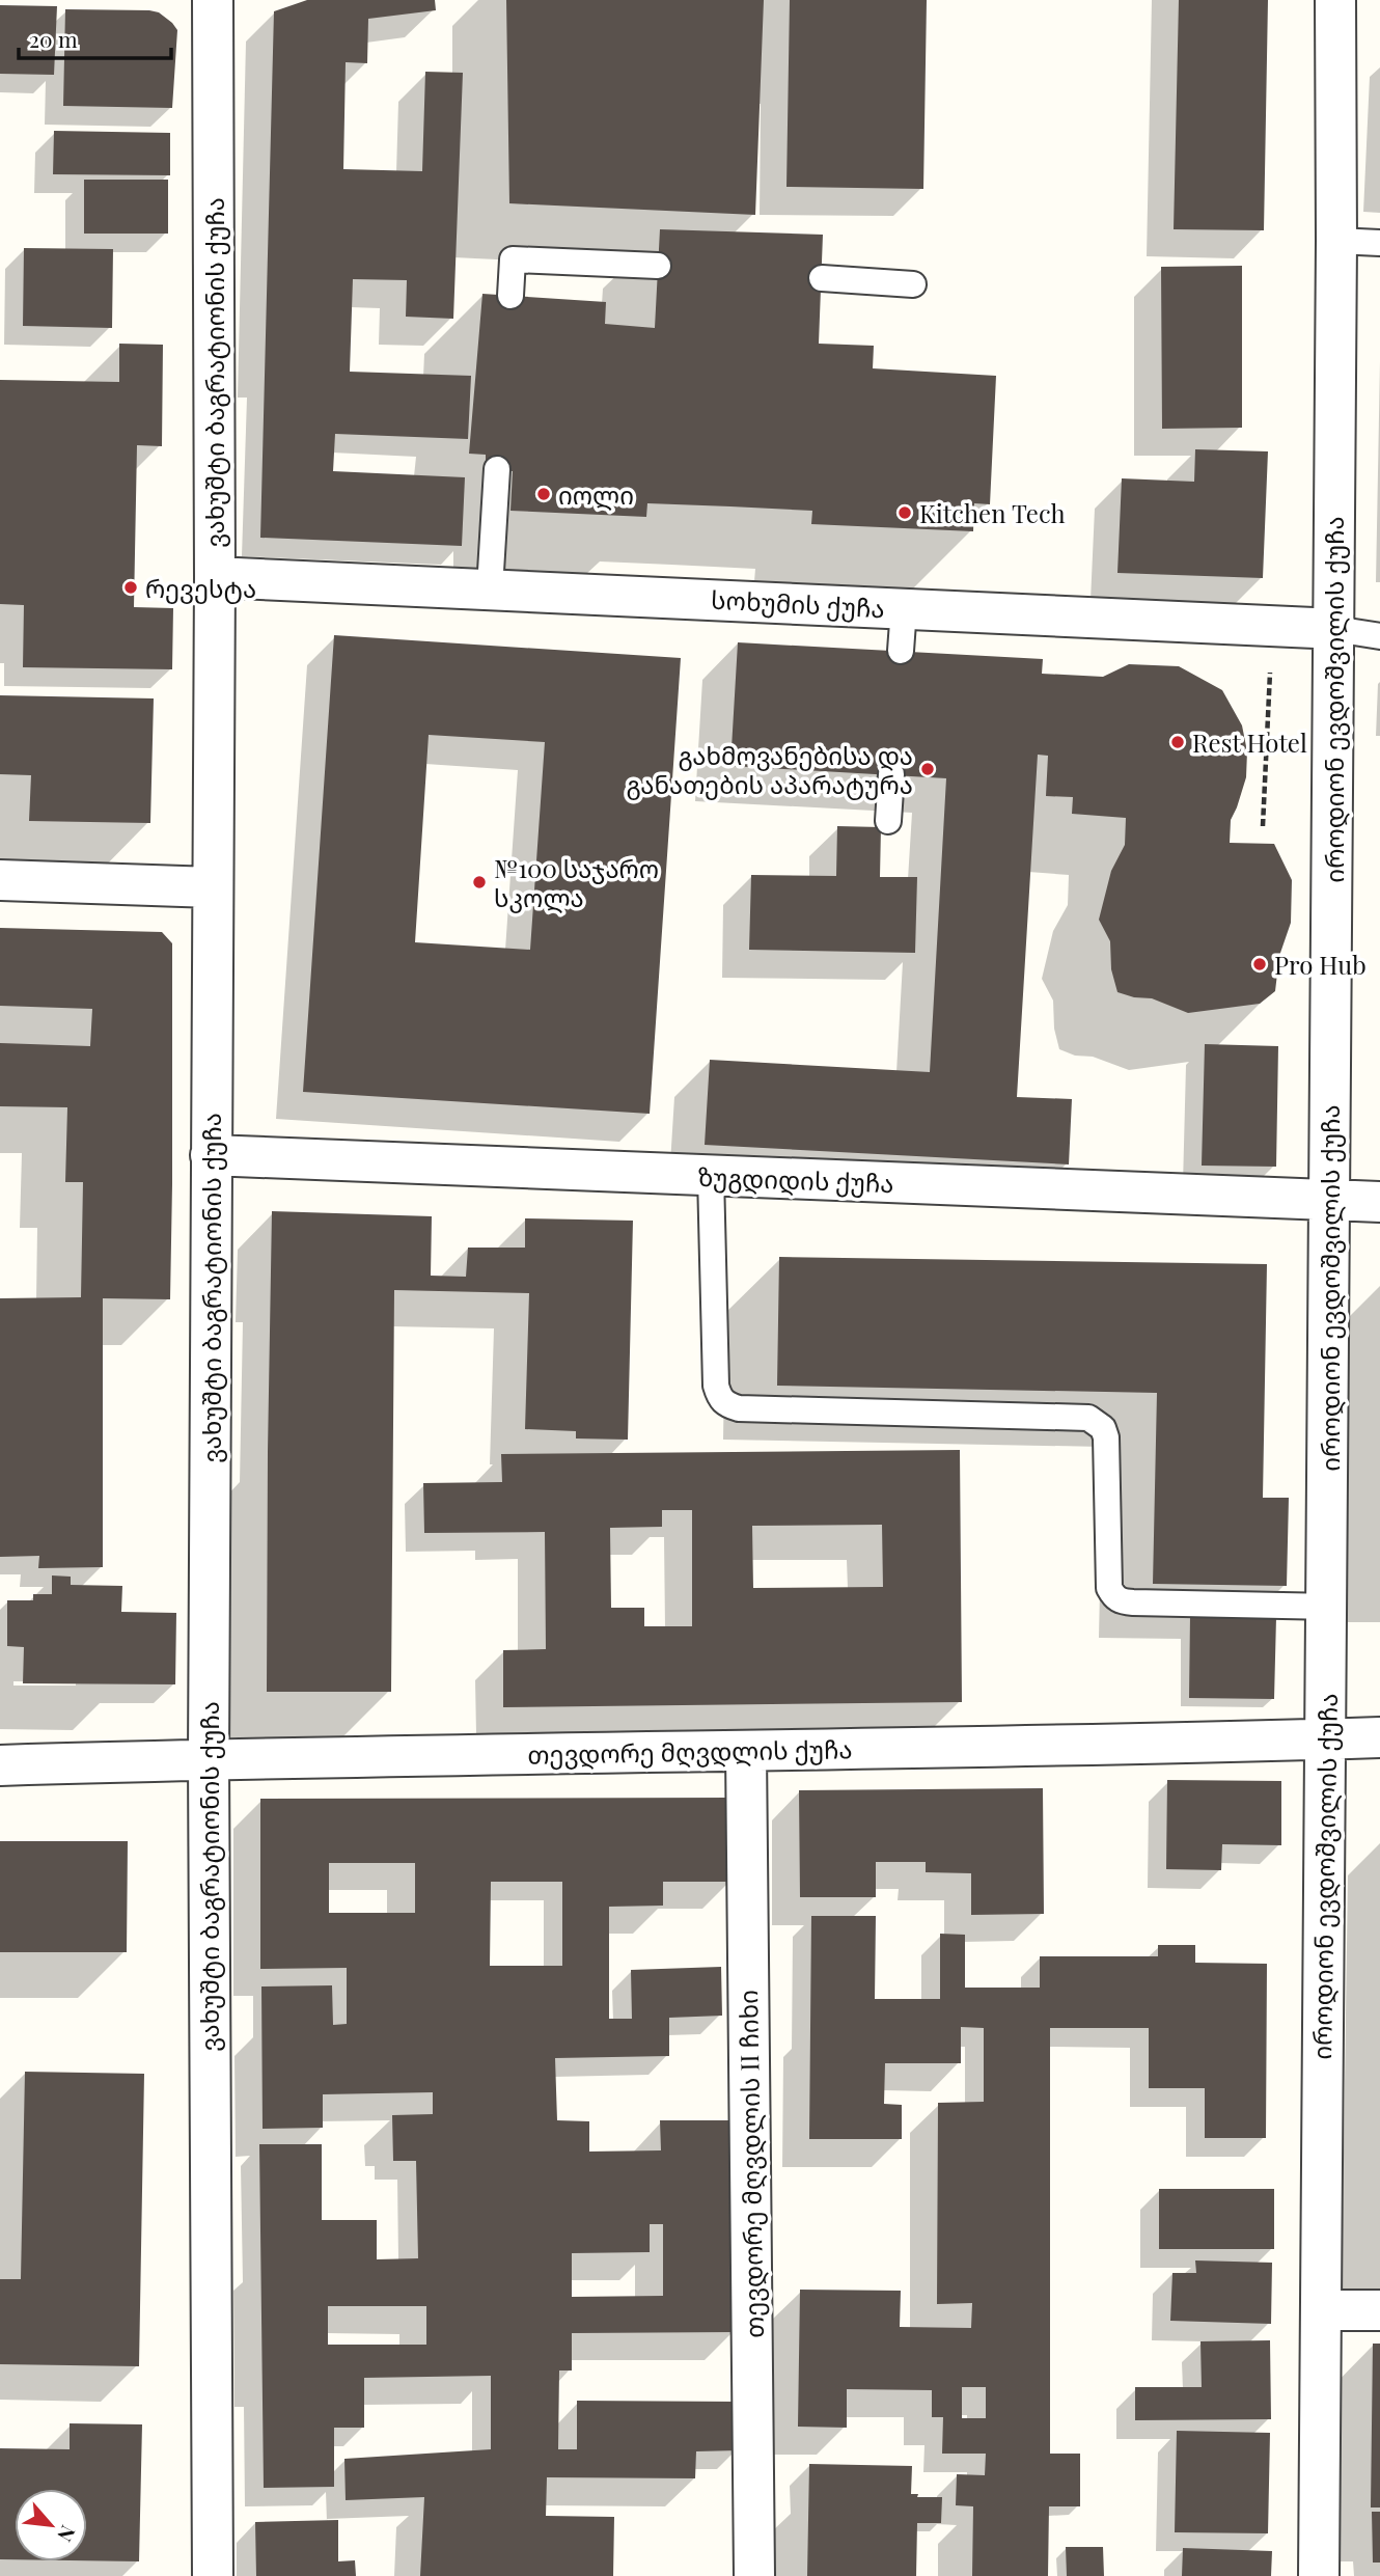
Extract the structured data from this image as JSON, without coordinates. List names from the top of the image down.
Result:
{
  "streets": {
    "street": [
      "ვახუშტი ბაგრატიონის ქუჩა",
      "სოხუმის ქუჩა",
      "იროდიონ ევდოშვილის ქუჩა",
      "ზუგდიდის ქუჩა",
      "თევდორე მღვდლის ქუჩა",
      "თევდორე მღვდლის II ჩიხი"
    ]
  },
  "crossings": [
    ["ვახუშტი ბაგრატიონის ქუჩა", "სოხუმის ქუჩა"],
    ["ვახუშტი ბაგრატიონის ქუჩა", "ზუგდიდის ქუჩა"],
    ["ვახუშტი ბაგრატიონის ქუჩა", "თევდორე მღვდლის ქუჩა"],
    ["სოხუმის ქუჩა", "იროდიონ ევდოშვილის ქუჩა"],
    ["იროდიონ ევდოშვილის ქუჩა", "ზუგდიდის ქუჩა"],
    ["იროდიონ ევდოშვილის ქუჩა", "თევდორე მღვდლის ქუჩა"],
    ["თევდორე მღვდლის ქუჩა", "თევდორე მღვდლის II ჩიხი"]
  ],
  "places": [
    "იოლი",
    "Kitchen Tech",
    "რევესტა",
    "Rest Hotel",
    "გახმოვანებისა და განათების აპარატურა",
    "№100 საჯარო სკოლა",
    "Pro Hub"
  ],
  "scale_bar": "20 m",
  "north": "bottom right"
}
